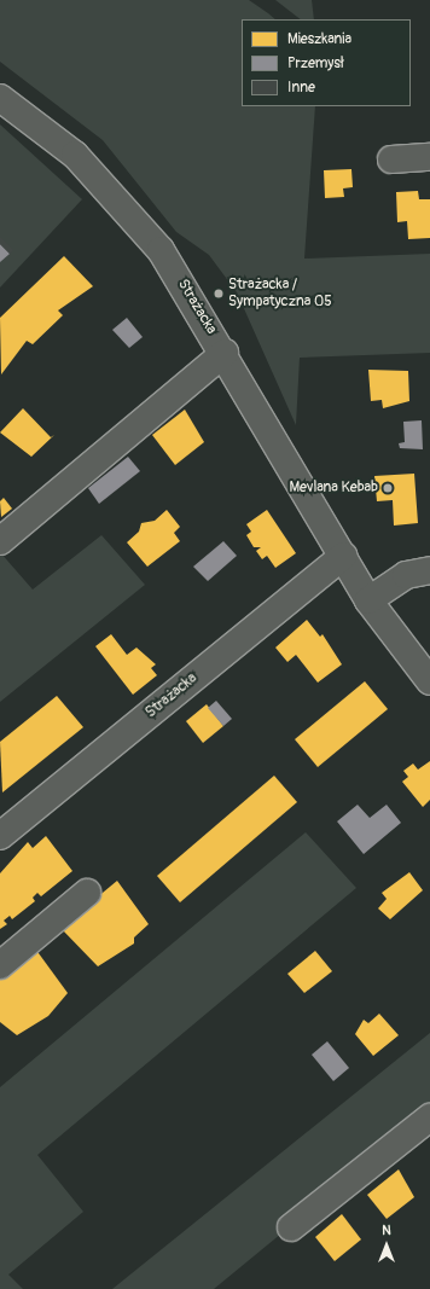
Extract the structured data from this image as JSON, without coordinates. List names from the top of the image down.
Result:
{
  "streets": {
    "street": ["Strażacka"]
  },
  "places": ["Strażacka / Sympatyczna 05", "Mevlana Kebab"],
  "legend": ["Mieszkania", "Przemysł", "Inne"],
  "north": "top"
}
